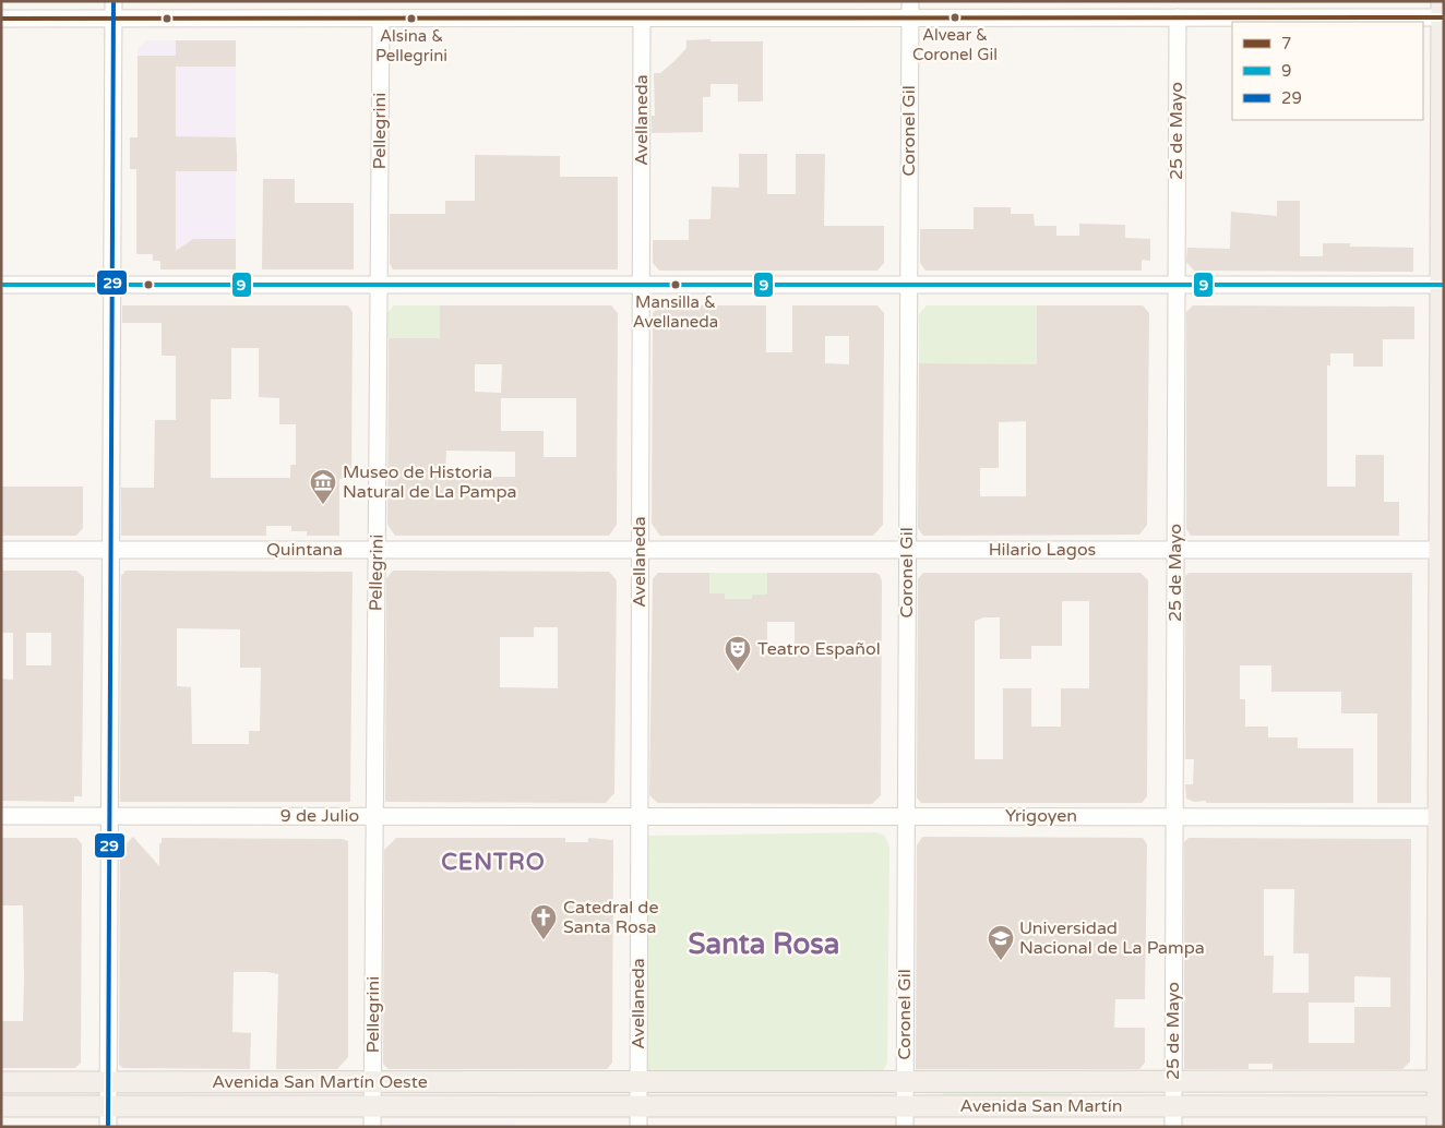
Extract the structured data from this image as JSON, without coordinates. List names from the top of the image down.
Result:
{
  "streets": {
    "main road": ["Avenida San Martín Oeste", "Avenida San Martín"],
    "street": [
      "Avellaneda",
      "Pellegrini",
      "Coronel Gil",
      "25 de Mayo",
      "Quintana",
      "Hilario Lagos",
      "9 de Julio",
      "Yrigoyen"
    ]
  },
  "crossings": [
    ["Avellaneda", "Quintana"],
    ["Avellaneda", "Hilario Lagos"],
    ["Avellaneda", "9 de Julio"],
    ["Avellaneda", "Yrigoyen"],
    ["Avellaneda", "Avenida San Martín Oeste"],
    ["Avellaneda", "Avenida San Martín"],
    ["Pellegrini", "Quintana"],
    ["Pellegrini", "9 de Julio"],
    ["Pellegrini", "Avenida San Martín Oeste"],
    ["Coronel Gil", "Hilario Lagos"],
    ["Coronel Gil", "Yrigoyen"],
    ["Coronel Gil", "Avenida San Martín"],
    ["25 de Mayo", "Hilario Lagos"],
    ["25 de Mayo", "Yrigoyen"],
    ["25 de Mayo", "Avenida San Martín"],
    ["Quintana", "Hilario Lagos"],
    ["9 de Julio", "Yrigoyen"],
    ["Avenida San Martín Oeste", "Avenida San Martín"]
  ],
  "districts": ["CENTRO", "Santa Rosa"],
  "places": {
    "other": ["Alvear & Coronel Gil", "Alsina & Pellegrini", "Mansilla & Avellaneda"],
    "museum": ["Museo de Historia Natural de La Pampa"],
    "theatre": ["Teatro Español"],
    "church": ["Catedral de Santa Rosa"],
    "school or university": ["Universidad Nacional de La Pampa"]
  },
  "lines": ["transit line 29", "transit line 7", "transit line 9"],
  "legend": ["7", "9", "29"]
}
